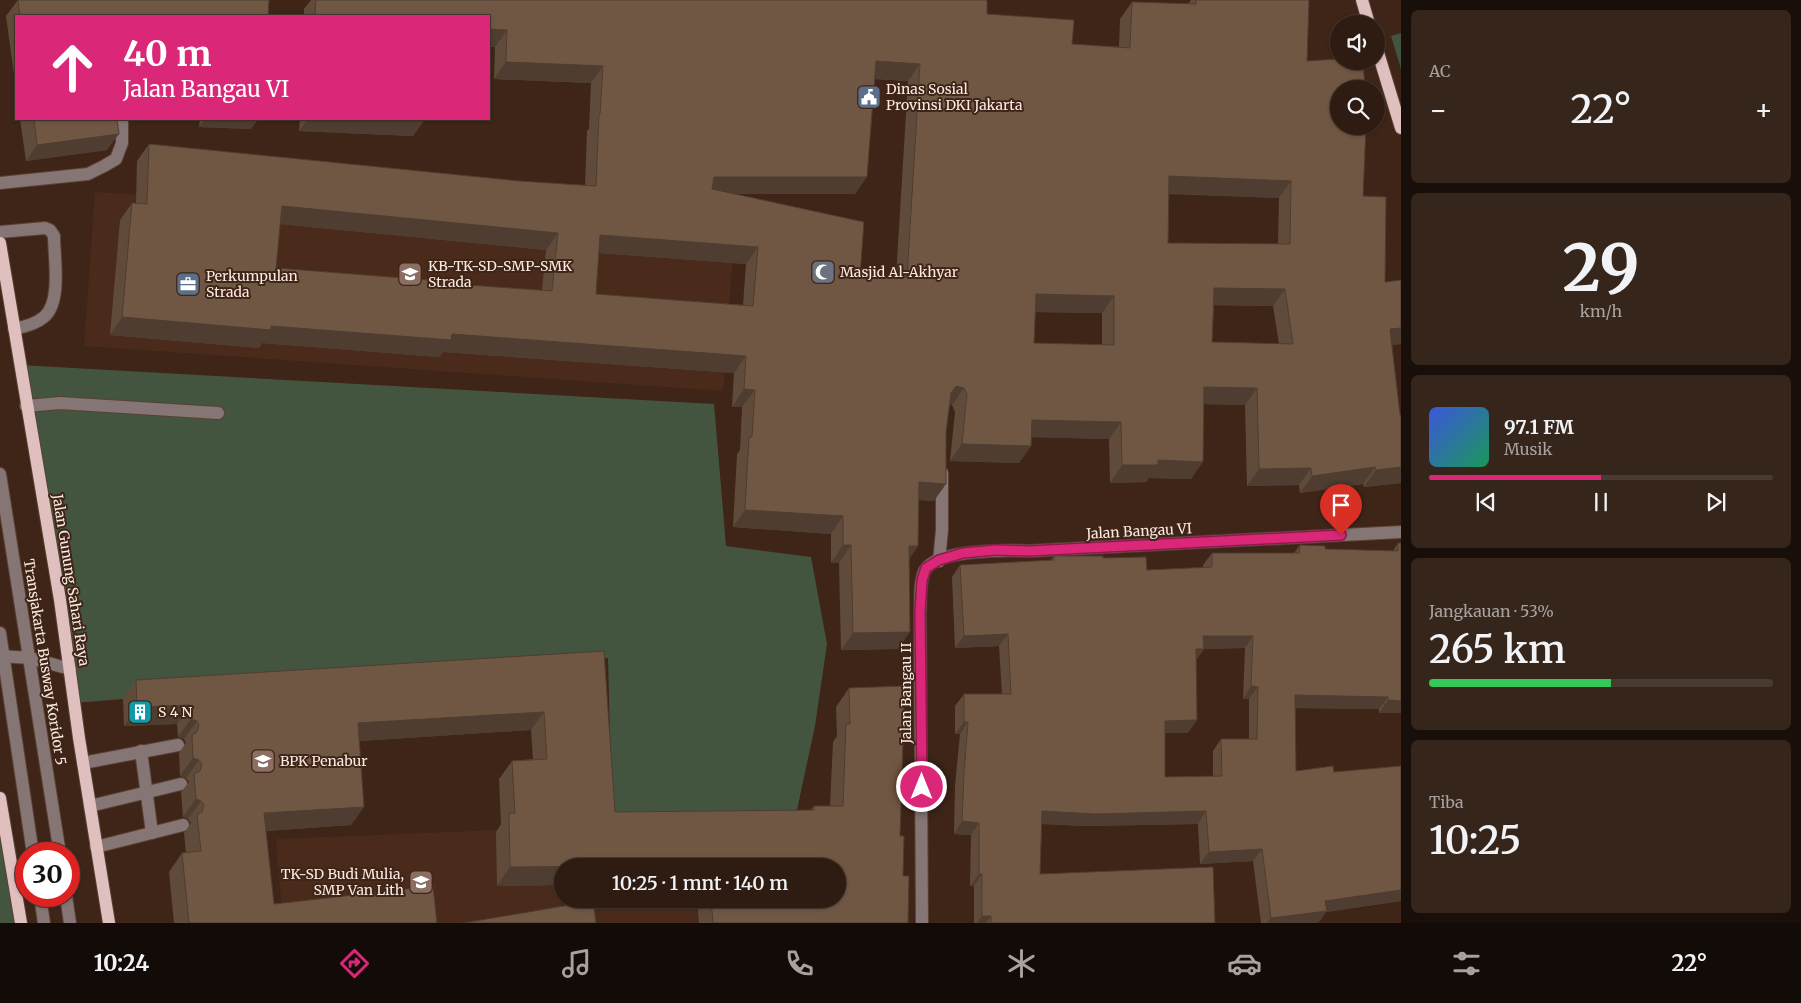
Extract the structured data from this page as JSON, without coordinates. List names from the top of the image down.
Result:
{
  "streets": {
    "main road": ["Jalan Gunung Sahari Raya"],
    "street": ["Jalan Bangau VI", "Transjakarta Busway Koridor 5", "Jalan Bangau II"]
  },
  "crossings": [
    ["Jalan Bangau VI", "Jalan Bangau II"]
  ],
  "places": {
    "public building": ["Dinas Sosial Provinsi DKI Jakarta"],
    "mosque": ["Masjid Al-Akhyar"],
    "school or university": ["KB-TK-SD-SMP-SMK Strada", "BPK Penabur", "TK-SD Budi Mulia, SMP Van Lith"],
    "office": ["Perkumpulan Strada"],
    "building": ["S 4 N"]
  },
  "page": {
    "tile": [
      "AC",
      ["29", "km/h"],
      ["Jangkauan · 53%", "265 km"],
      ["Tiba", "10:25"]
    ],
    "turn": ["40 m", "Jalan Bangau VI"],
    "heat": ["−", "22°", "+"],
    "song": ["97.1 FM", "Musik"],
    "limit": "30",
    "trip": "10:25 · 1 mnt · 140 m",
    "tabs": ["10:24", "22°"]
  }
}
